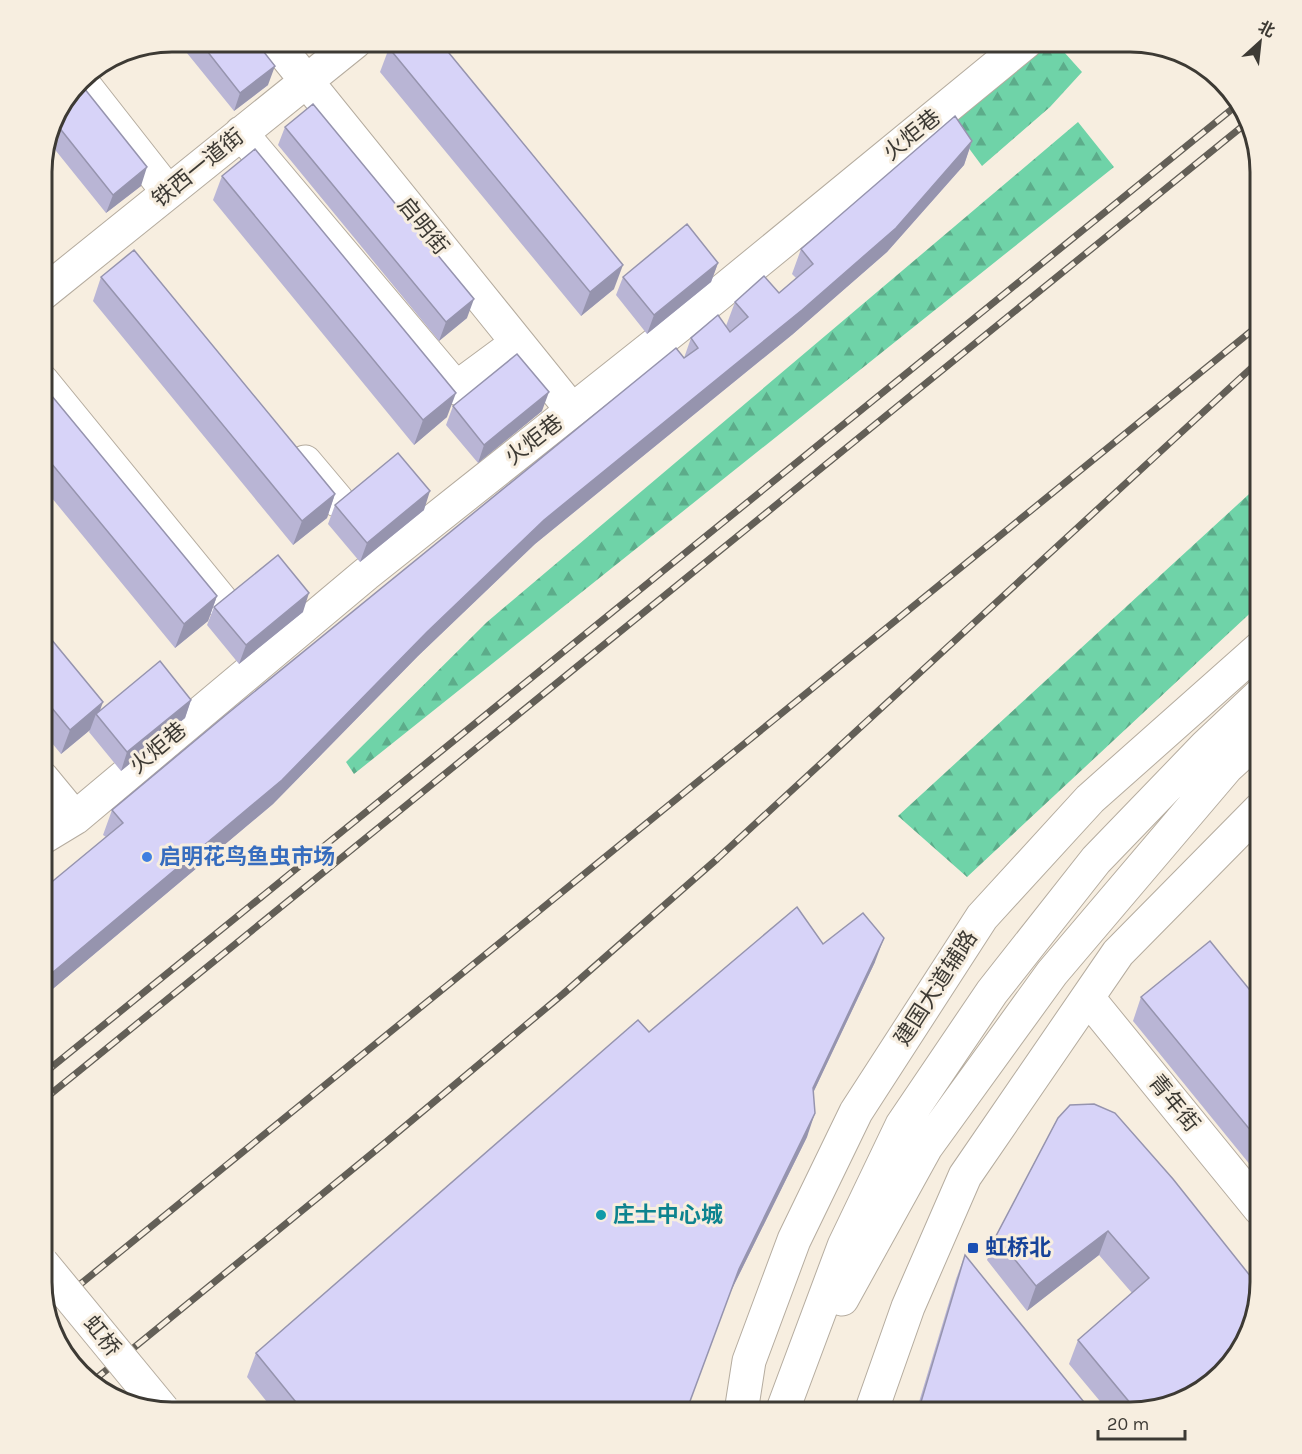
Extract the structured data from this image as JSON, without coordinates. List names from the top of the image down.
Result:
{
  "streets": {
    "main road": [
      "火炬巷",
      "铁西一道街",
      "启明街",
      "建国大道辅路",
      "青年街",
      "虹桥"
    ]
  },
  "crossings": [
    ["火炬巷", "启明街"],
    ["铁西一道街", "启明街"]
  ],
  "places": {
    "other": ["启明花鸟鱼虫市场", "庄士中心城"],
    "transit": ["虹桥北"]
  },
  "scale_bar": "20 m",
  "north": "top right"
}
